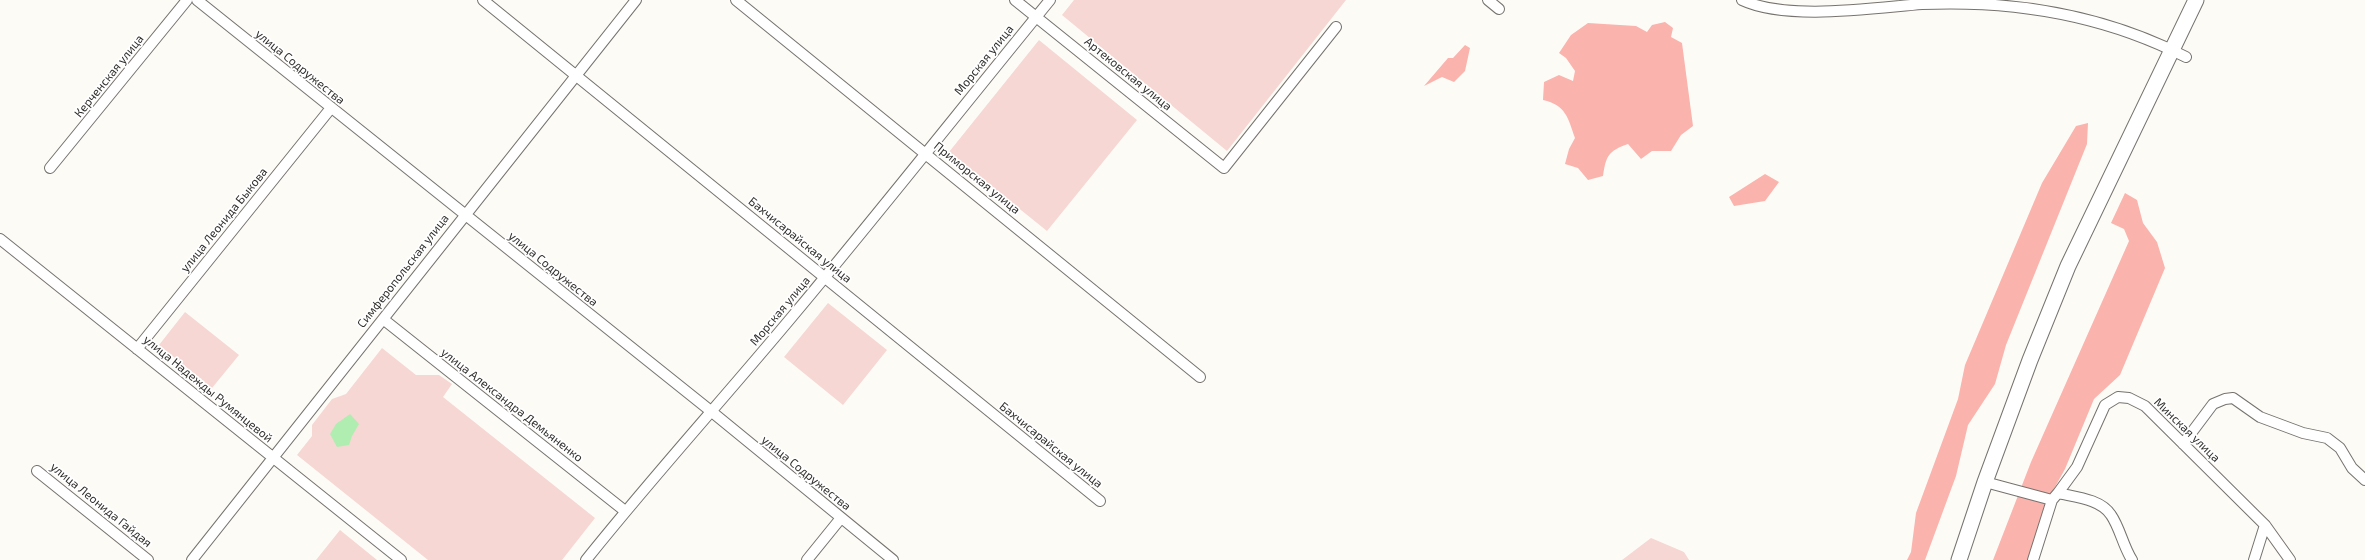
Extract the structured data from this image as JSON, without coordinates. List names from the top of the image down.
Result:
{
  "streets": {
    "street": [
      "Морская улица",
      "улица Содружества",
      "Артековская улица",
      "Керченская улица",
      "Приморская улица",
      "улица Леонида Быкова",
      "Бахчисарайская улица",
      "Симферопольская улица",
      "улица Надежды Румянцевой",
      "улица Александра Демьяненко",
      "Минская улица",
      "улица Леонида Гайдая"
    ]
  },
  "crossings": [
    ["Морская улица", "улица Содружества"],
    ["Морская улица", "Артековская улица"],
    ["Морская улица", "Приморская улица"],
    ["Морская улица", "Бахчисарайская улица"],
    ["Морская улица", "улица Александра Демьяненко"],
    ["улица Содружества", "улица Леонида Быкова"],
    ["улица Содружества", "Симферопольская улица"],
    ["улица Леонида Быкова", "улица Надежды Румянцевой"],
    ["Бахчисарайская улица", "Симферопольская улица"],
    ["Симферопольская улица", "улица Надежды Румянцевой"],
    ["Симферопольская улица", "улица Александра Демьяненко"]
  ]
}
